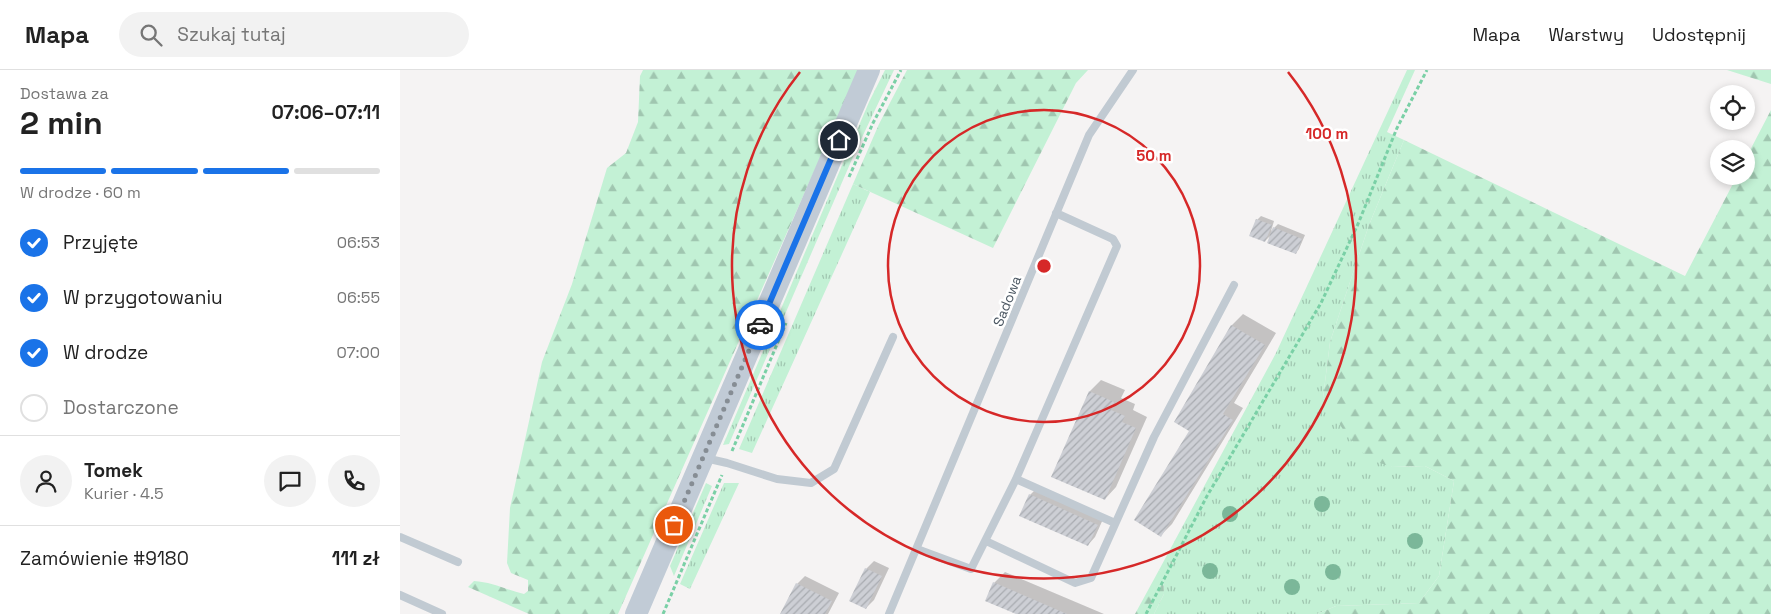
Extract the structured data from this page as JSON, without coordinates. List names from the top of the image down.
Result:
{
  "streets": {
    "lane": ["Sadowa"]
  },
  "page": {
    "header": "Mapa",
    "search": "Szukaj tutaj",
    "nav": ["Mapa", "Warstwy", "Udostępnij"],
    "heading": ["2 min", "Dostawa za", "07:06–07:11"],
    "panel": [
      "Tomek",
      "Kurier · 4.5",
      "Zamówienie #9180",
      "111 zł"
    ],
    "bar": "W drodze · 60 m",
    "list": [
      ["Przyjęte", "06:53"],
      ["W przygotowaniu", "06:55"],
      ["W drodze", "07:00"],
      "Dostarczone"
    ]
  },
  "rings": ["100 m", "50 m"]
}
